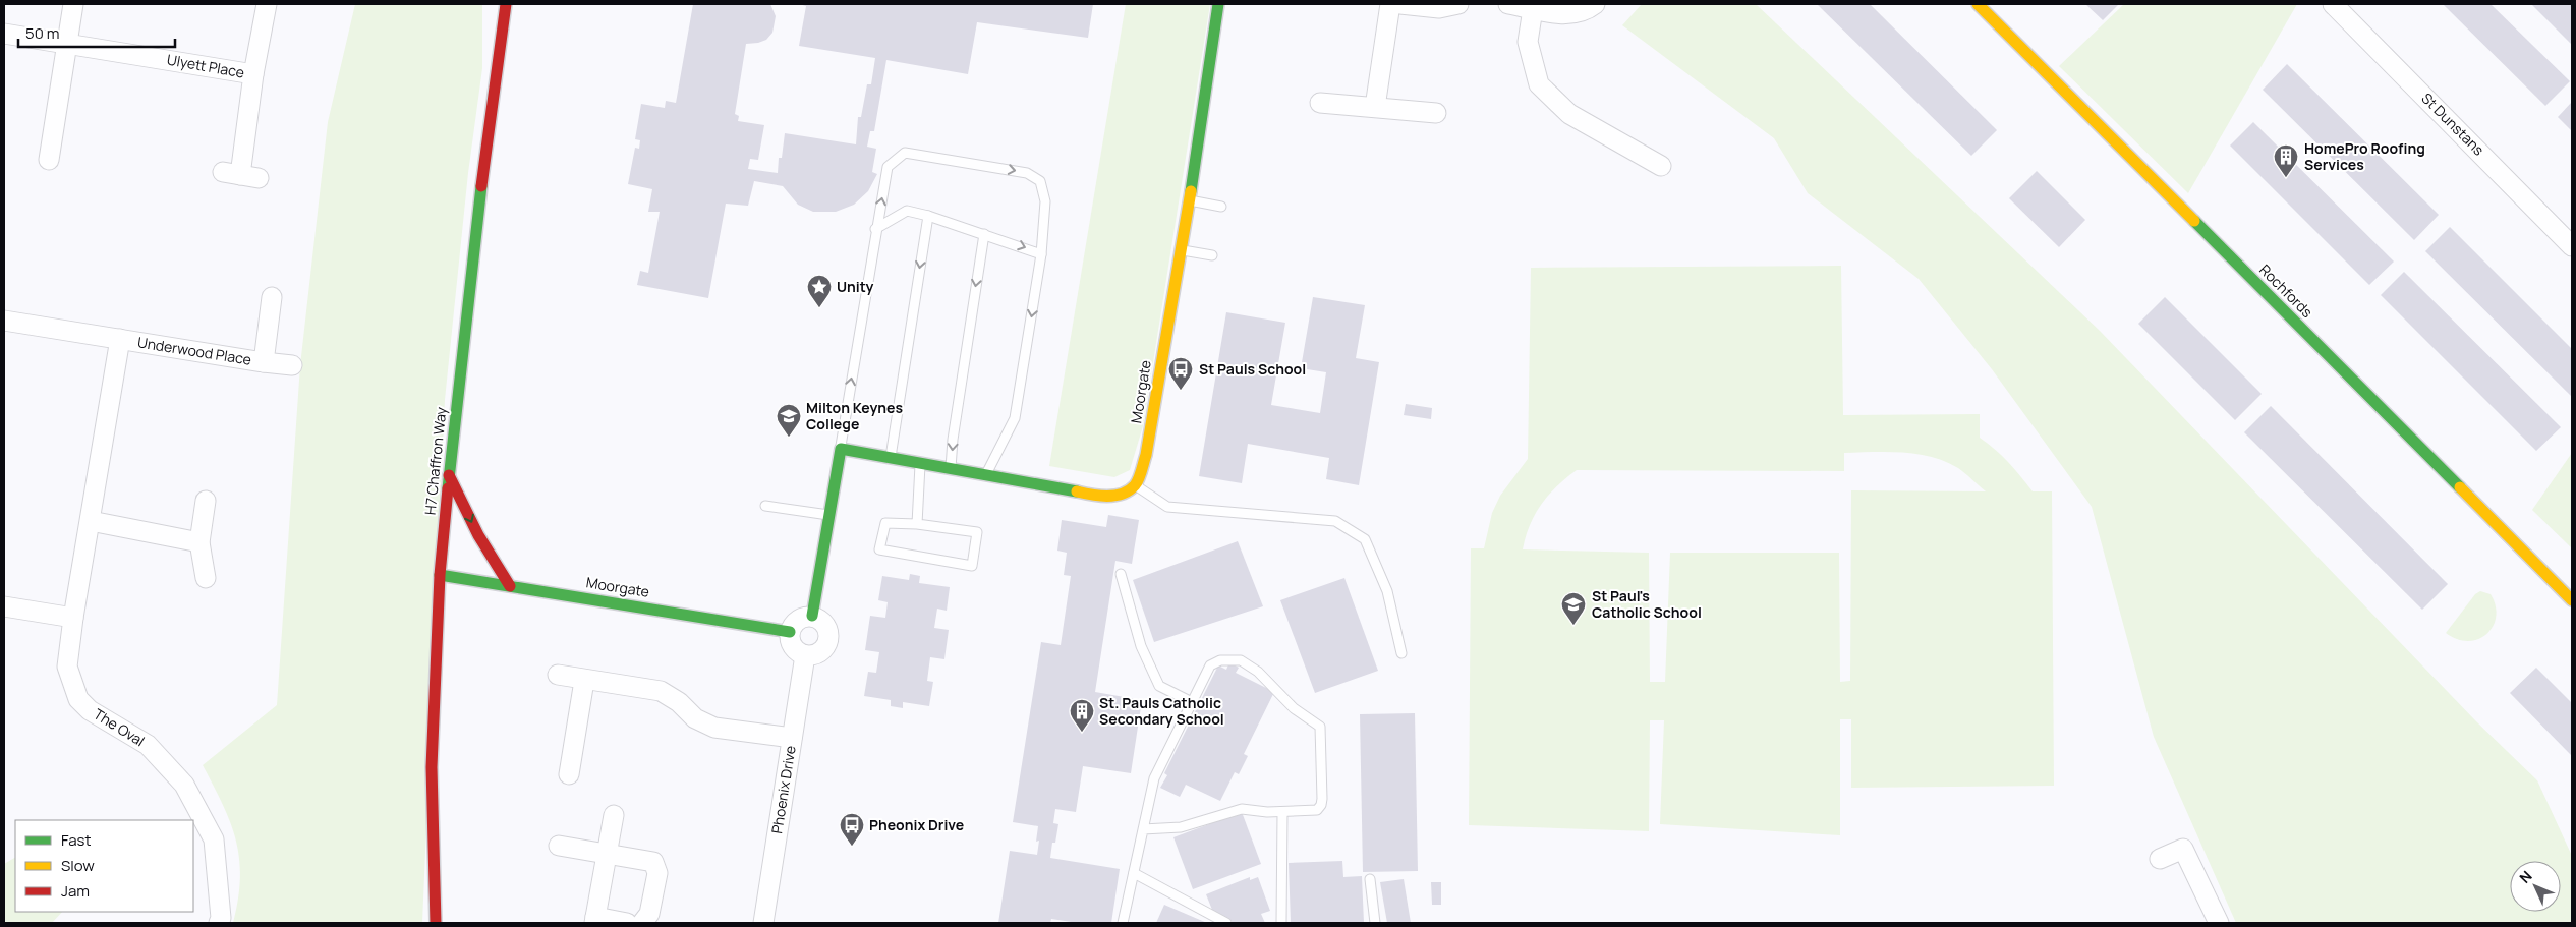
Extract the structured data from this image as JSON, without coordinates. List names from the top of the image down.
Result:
{
  "streets": {
    "street": [
      "Ulyett Place",
      "St Dunstans",
      "Rochfords",
      "Underwood Place",
      "Moorgate",
      "H7 Chaffron Way",
      "The Oval",
      "Phoenix Drive"
    ]
  },
  "crossings": [
    ["Underwood Place", "The Oval"],
    ["Moorgate", "H7 Chaffron Way"],
    ["Moorgate", "Phoenix Drive"]
  ],
  "places": {
    "building": ["HomePro Roofing Services", "St. Pauls Catholic Secondary School"],
    "place": ["Unity"],
    "bus stop": ["St Pauls School", "Pheonix Drive"],
    "school or university": ["Milton Keynes College", "St Paul's Catholic School"]
  },
  "legend": ["Fast", "Slow", "Jam"],
  "scale_bar": "50 m",
  "north": "top left"
}
